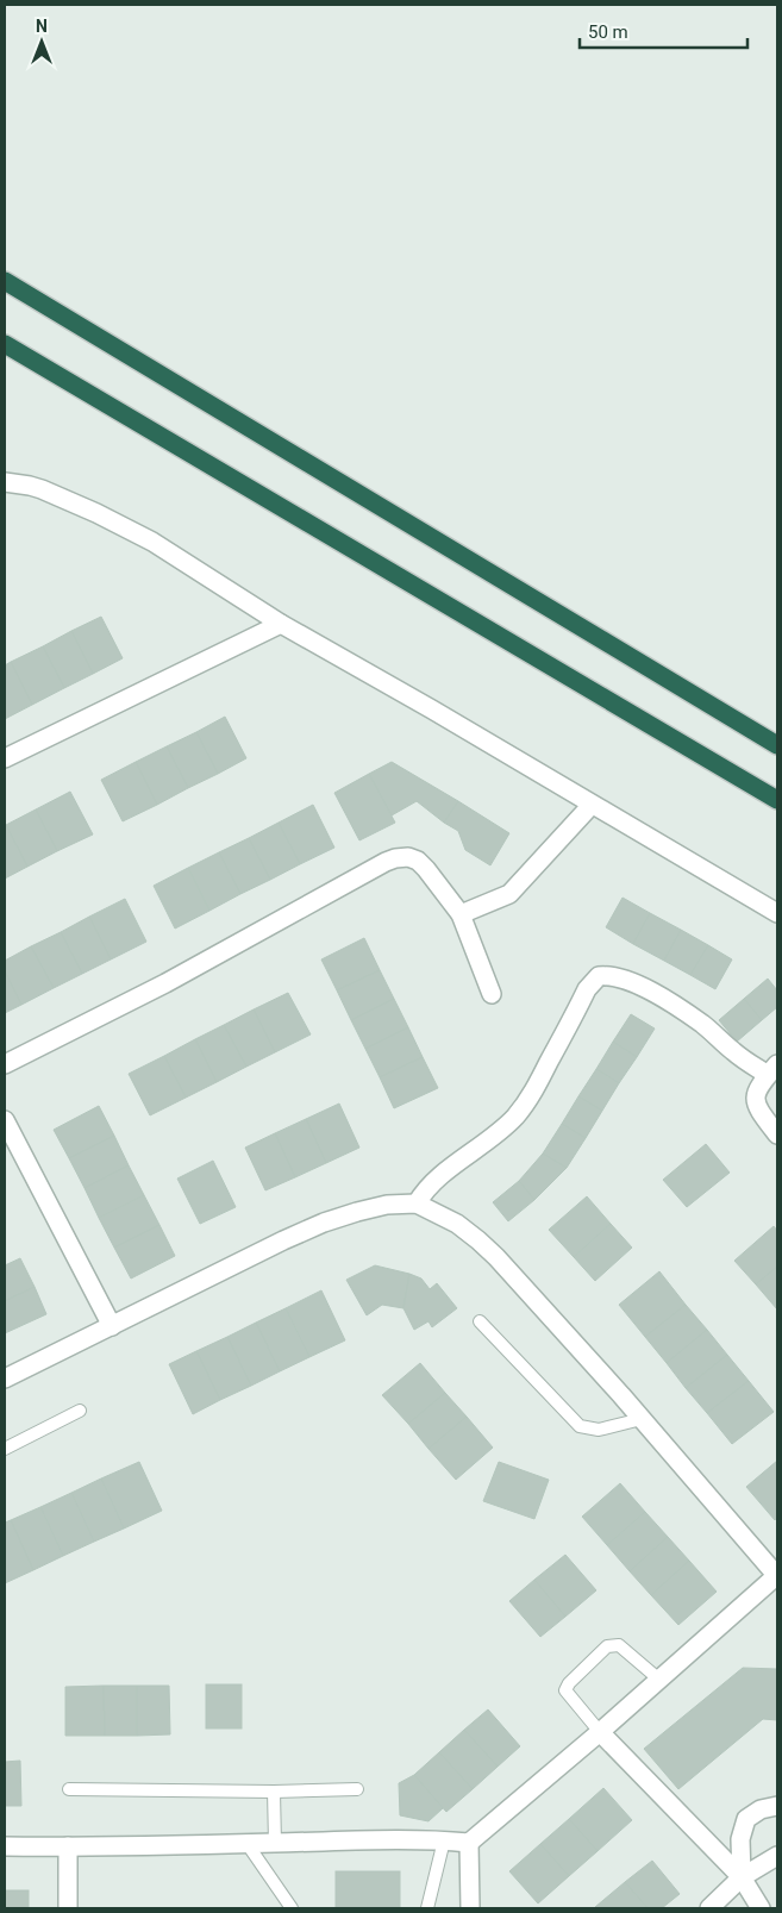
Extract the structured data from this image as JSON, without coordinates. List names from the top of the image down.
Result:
{
  "scale_bar": "50 m",
  "north": "top"
}
